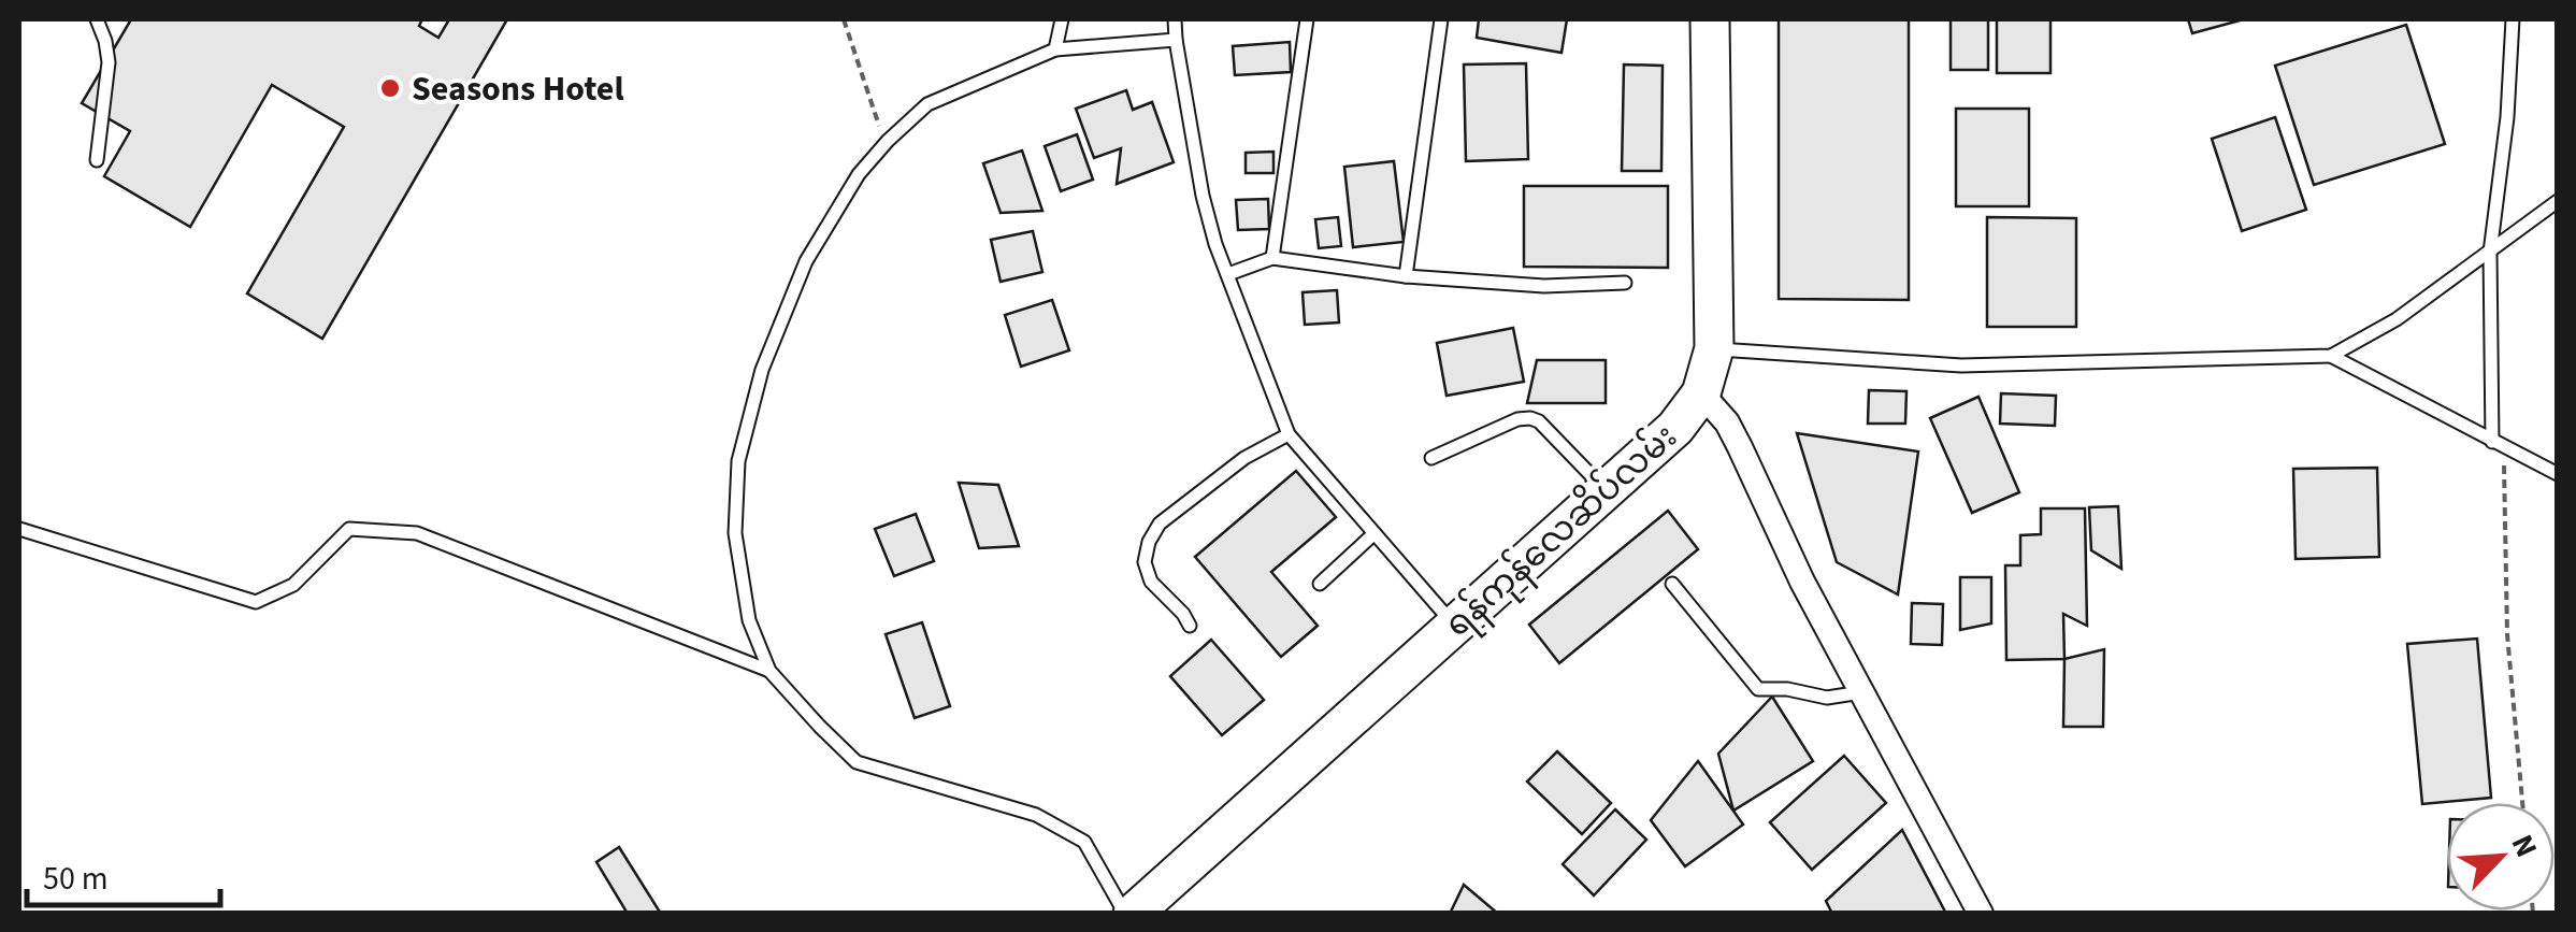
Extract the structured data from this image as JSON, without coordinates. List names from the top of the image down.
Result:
{
  "streets": {
    "main road": ["ရန်ကုန်လေဆိပ်လမ်း"]
  },
  "places": ["Seasons Hotel"],
  "scale_bar": "50 m",
  "north": "top right"
}
